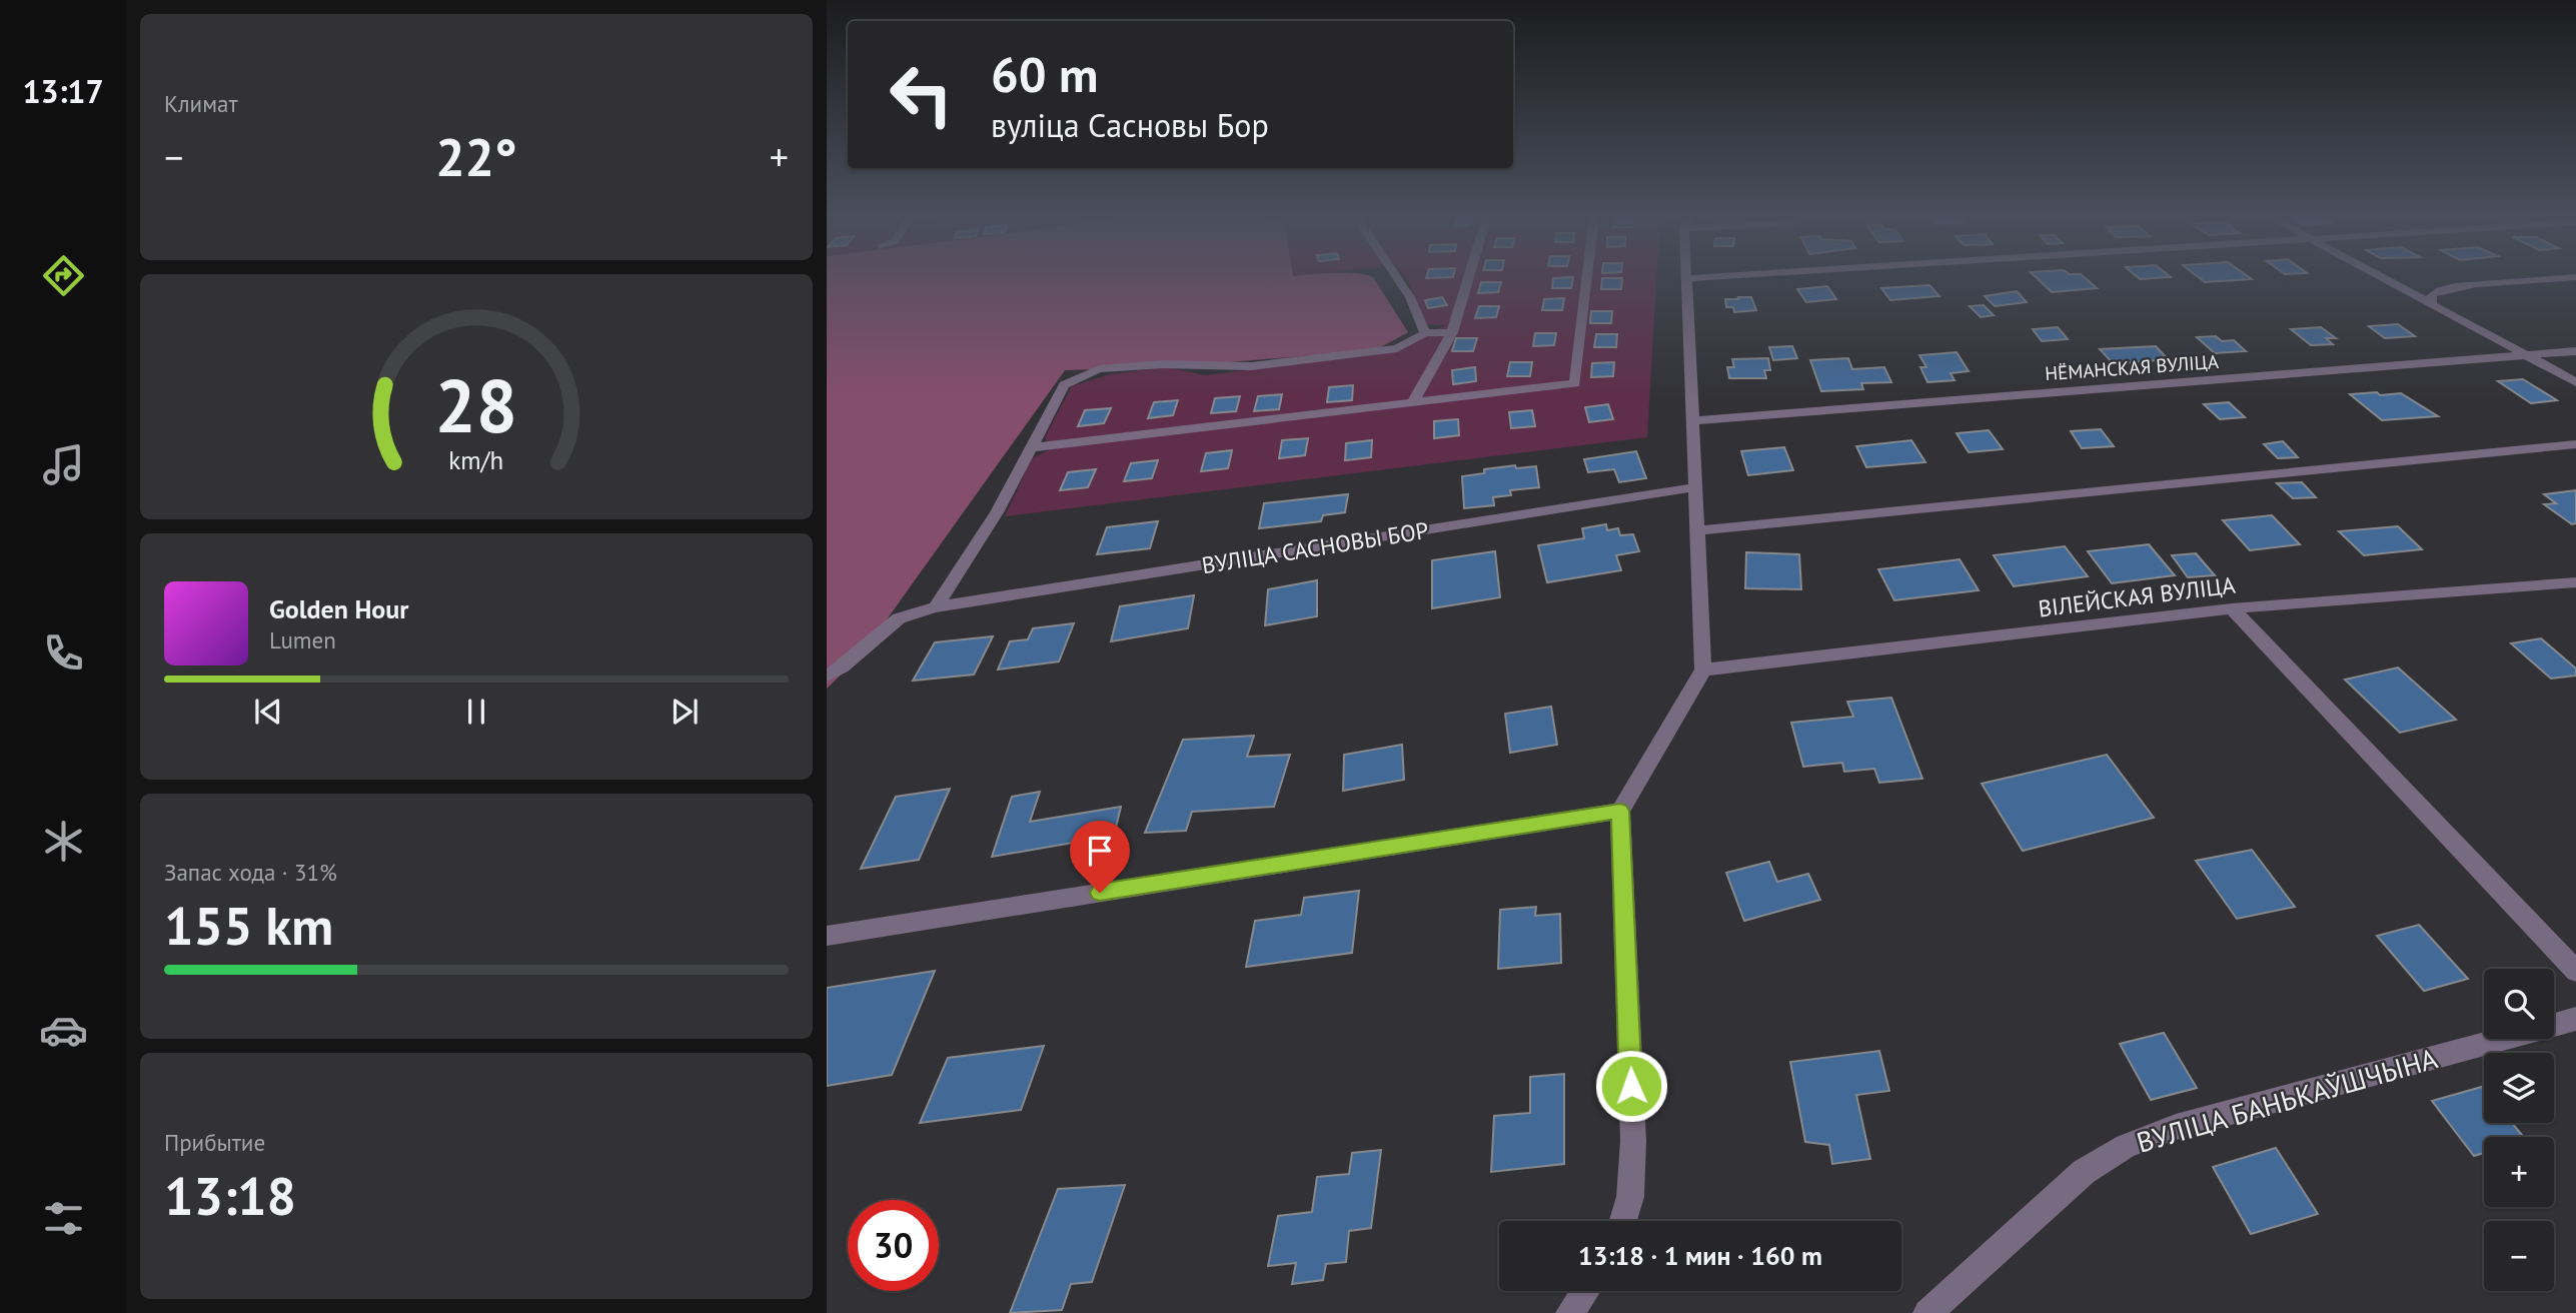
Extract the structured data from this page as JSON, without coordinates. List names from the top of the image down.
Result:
{
  "streets": {
    "street": [
      "НЁМАНСКАЯ ВУЛІЦА",
      "ВУЛІЦА САСНОВЫ БОР",
      "ВІЛЕЙСКАЯ ВУЛІЦА",
      "ВУЛІЦА БАНЬКАЎШЧЫНА"
    ]
  },
  "page": {
    "tabs": "13:17",
    "tile": [
      "Климат",
      ["Запас хода · 31%", "155 km"],
      ["Прибытие", "13:18"]
    ],
    "turn": ["60 m", "вуліца Сасновы Бор"],
    "heat": ["−", "22°", "+"],
    "song": ["Golden Hour", "Lumen"],
    "map_buttons": ["+", "−"],
    "limit": "30",
    "trip": "13:18 · 1 мин · 160 m",
    "gauge": ["28", "km/h"]
  }
}
